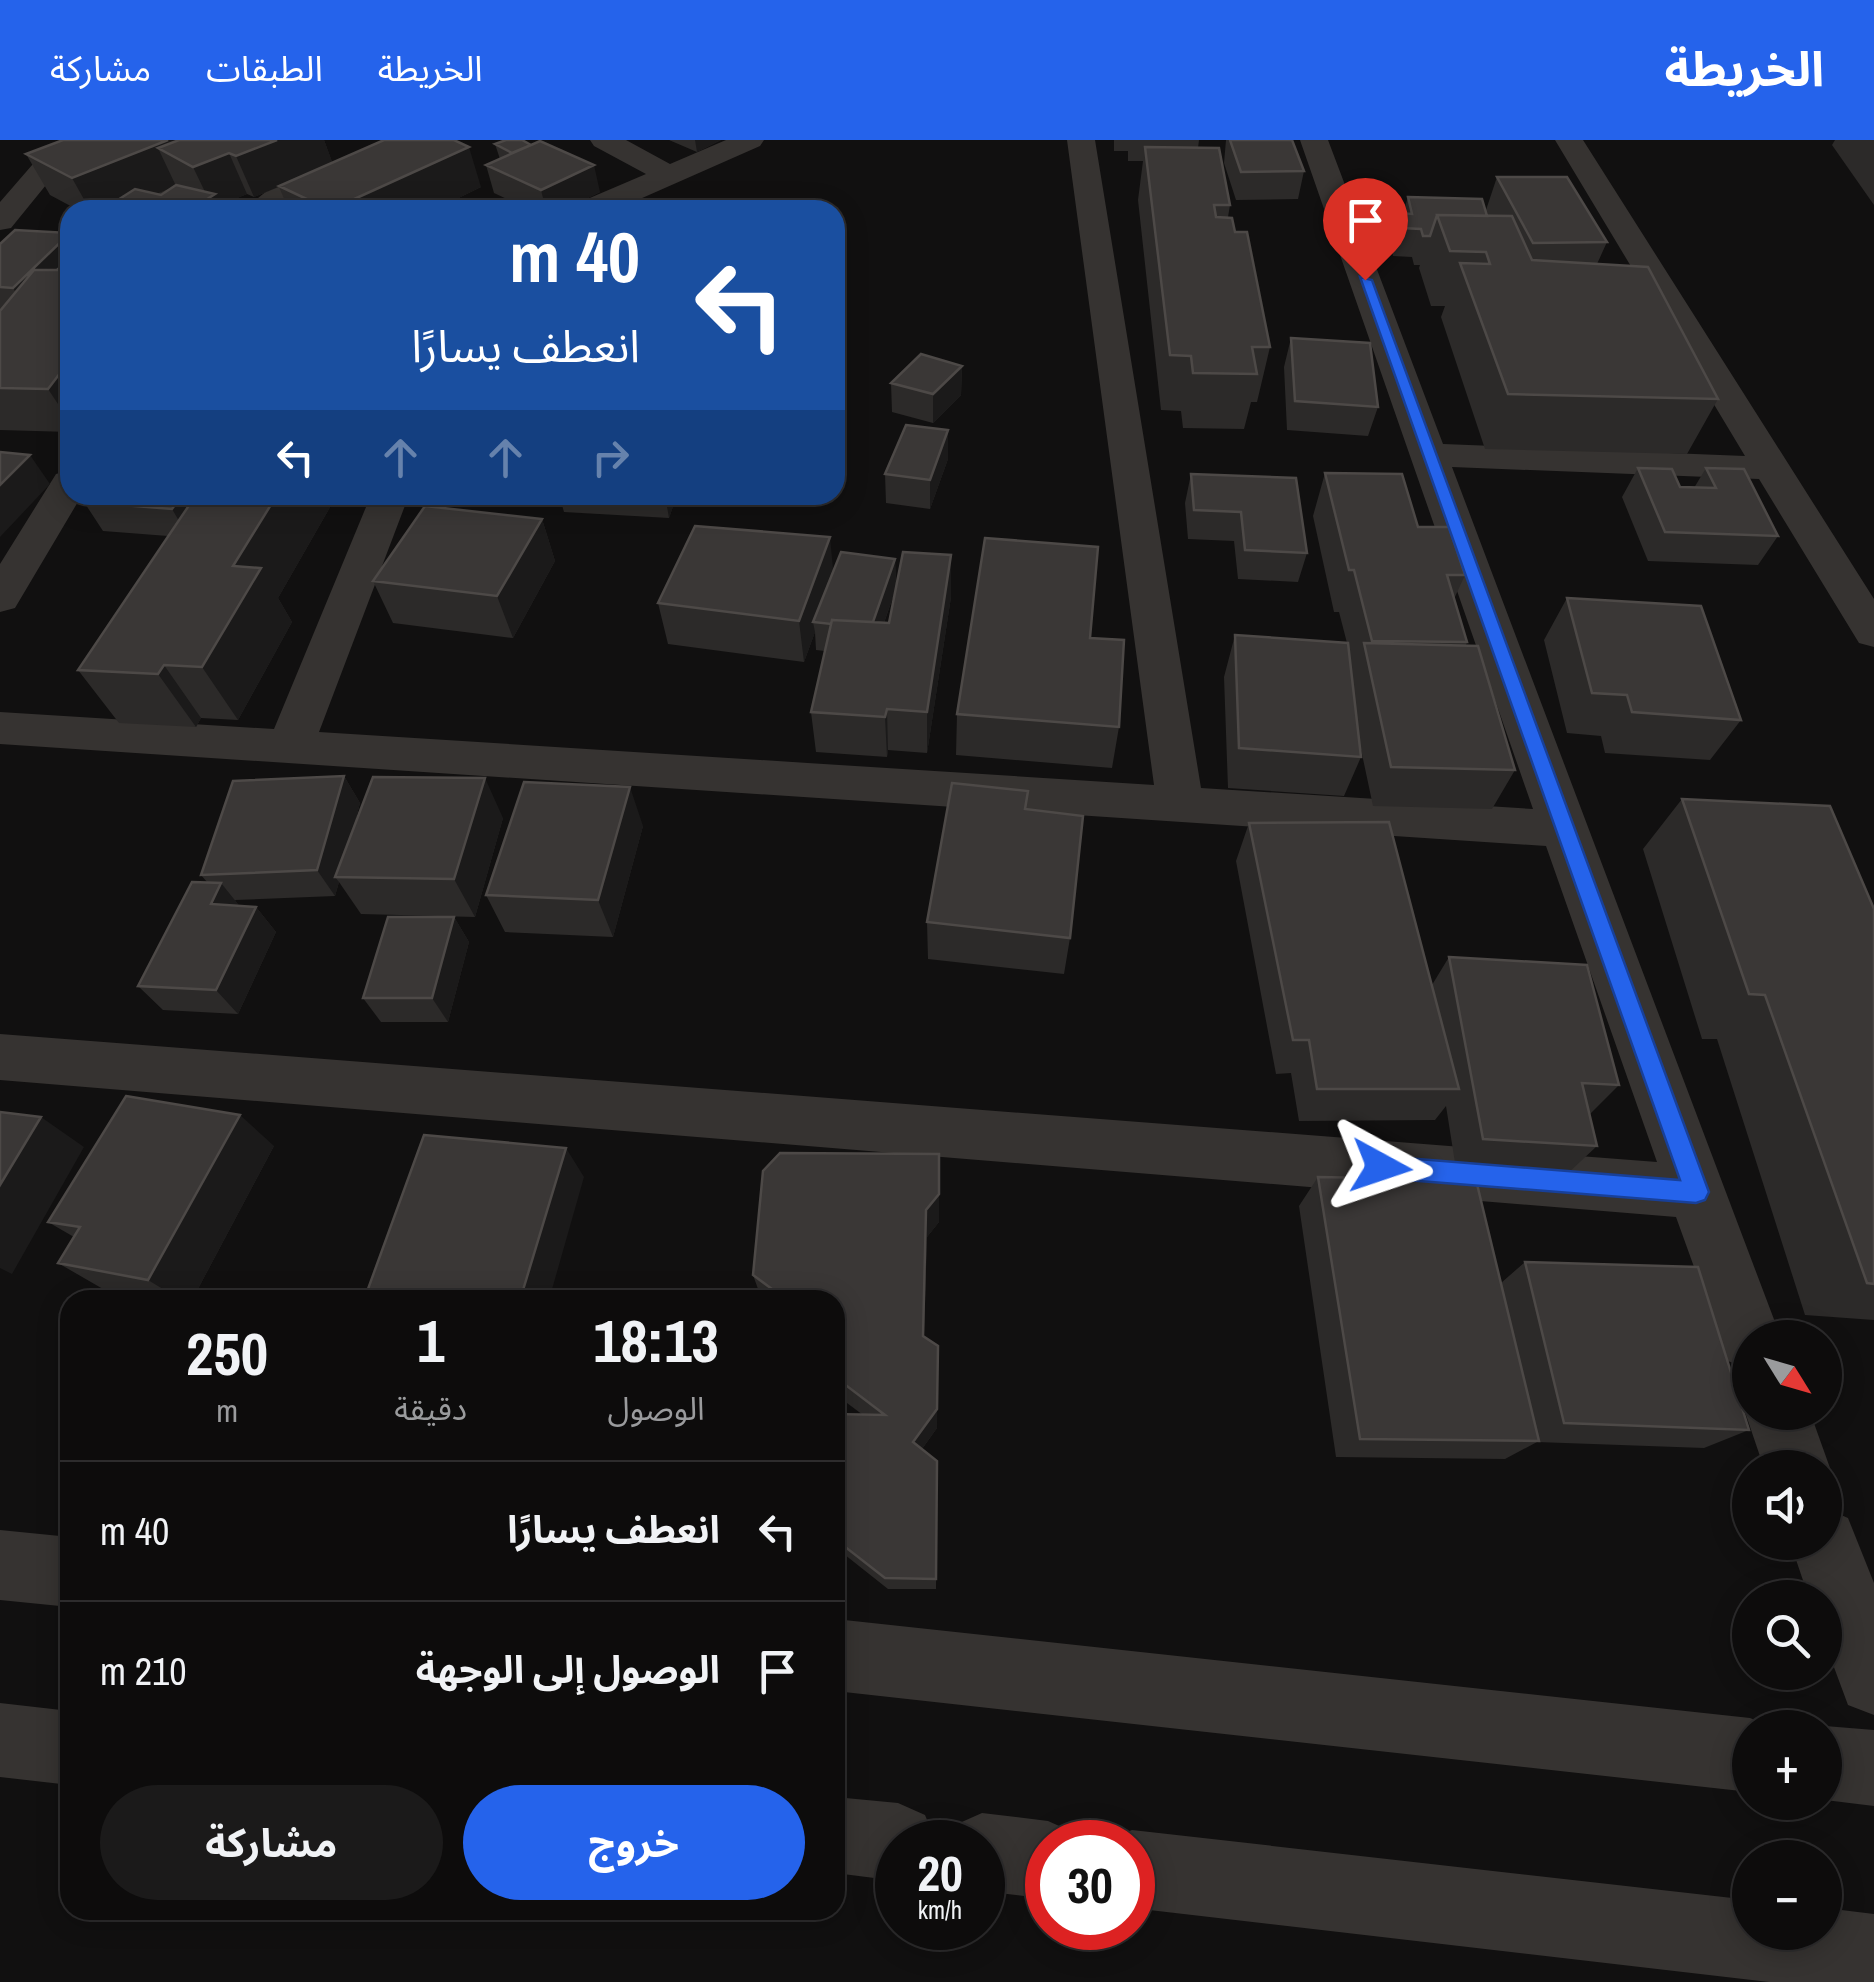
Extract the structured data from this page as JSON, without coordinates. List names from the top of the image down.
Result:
{
  "north": "bottom right",
  "page": {
    "header": "الخريطة",
    "nav": ["الخريطة", "الطبقات", "مشاركة"],
    "turn": ["40 m", "انعطف يسارًا"],
    "eta": [
      "18:13",
      "الوصول",
      "1",
      "دقيقة",
      "250",
      "m"
    ],
    "map_buttons": ["+", "−"],
    "list": [
      {
        "name": "انعطف يسارًا",
        "value": "40 m"
      },
      {
        "name": "الوصول إلى الوجهة",
        "value": "210 m"
      }
    ],
    "buttons": ["خروج", "مشاركة"],
    "speed": "20 km/h",
    "limit": "30"
  }
}
